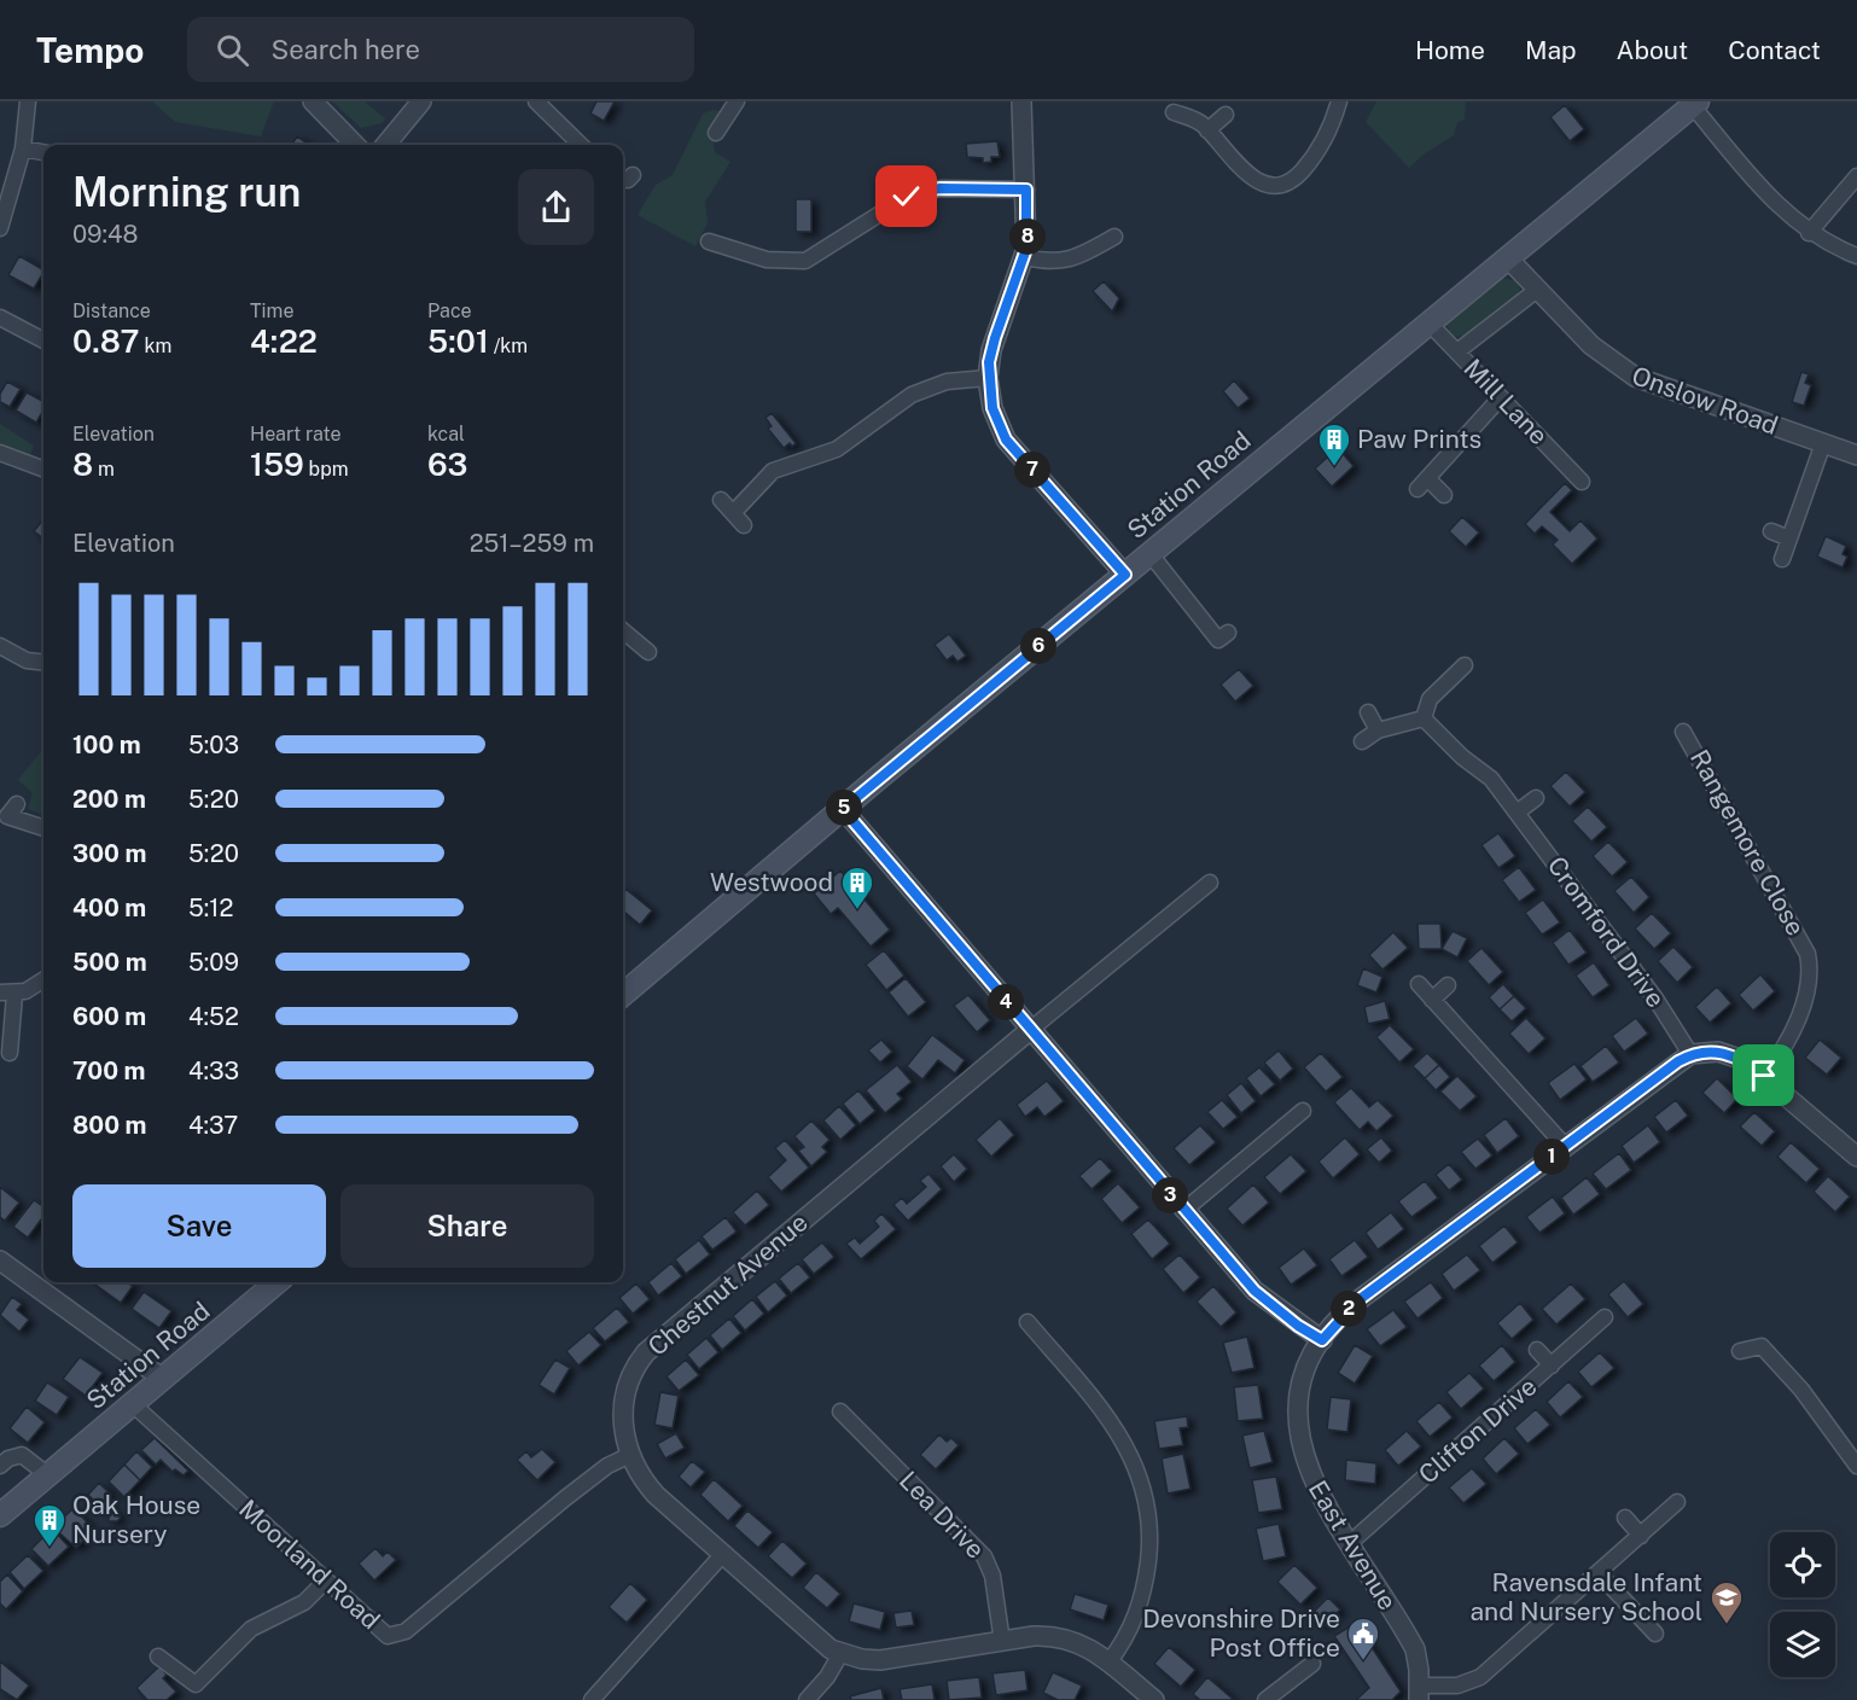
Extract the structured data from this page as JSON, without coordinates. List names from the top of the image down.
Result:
{
  "streets": {
    "main road": ["Station Road"],
    "street": [
      "Onslow Road",
      "Mill Lane",
      "Rangemore Close",
      "Cromford Drive",
      "Chestnut Avenue",
      "Clifton Drive",
      "Lea Drive",
      "East Avenue",
      "Moorland Road"
    ]
  },
  "crossings": [
    ["Onslow Road", "Station Road"],
    ["Mill Lane", "Station Road"],
    ["Station Road", "Moorland Road"],
    ["Cromford Drive", "East Avenue"],
    ["Chestnut Avenue", "Lea Drive"],
    ["Chestnut Avenue", "Moorland Road"],
    ["Clifton Drive", "East Avenue"]
  ],
  "places": {
    "building": ["Paw Prints", "Westwood", "Oak House Nursery"],
    "school or university": ["Ravensdale Infant and Nursery School"],
    "public building": ["Devonshire Drive Post Office"]
  },
  "page": {
    "header": "Tempo",
    "search": "Search here",
    "nav": [
      "Home",
      "Map",
      "About",
      "Contact"
    ],
    "heading": ["Morning run", "09:48"],
    "pins": [
      "8",
      "7",
      "6",
      "5",
      "4",
      "1",
      "3",
      "2"
    ],
    "stats": [
      ["Distance", "0.87 km"],
      ["Time", "4:22"],
      ["Pace", "5:01 /km"],
      ["Elevation", "8 m"],
      ["Heart rate", "159 bpm"],
      ["kcal", "63"]
    ],
    "chart": ["Elevation", "251–259 m"],
    "list": [
      {
        "name": "100 m",
        "note": "5:03"
      },
      {
        "name": "200 m",
        "note": "5:20"
      },
      {
        "name": "300 m",
        "note": "5:20"
      },
      {
        "name": "400 m",
        "note": "5:12"
      },
      {
        "name": "500 m",
        "note": "5:09"
      },
      {
        "name": "600 m",
        "note": "4:52"
      },
      {
        "name": "700 m",
        "note": "4:33"
      },
      {
        "name": "800 m",
        "note": "4:37"
      }
    ],
    "buttons": ["Save", "Share"]
  }
}
